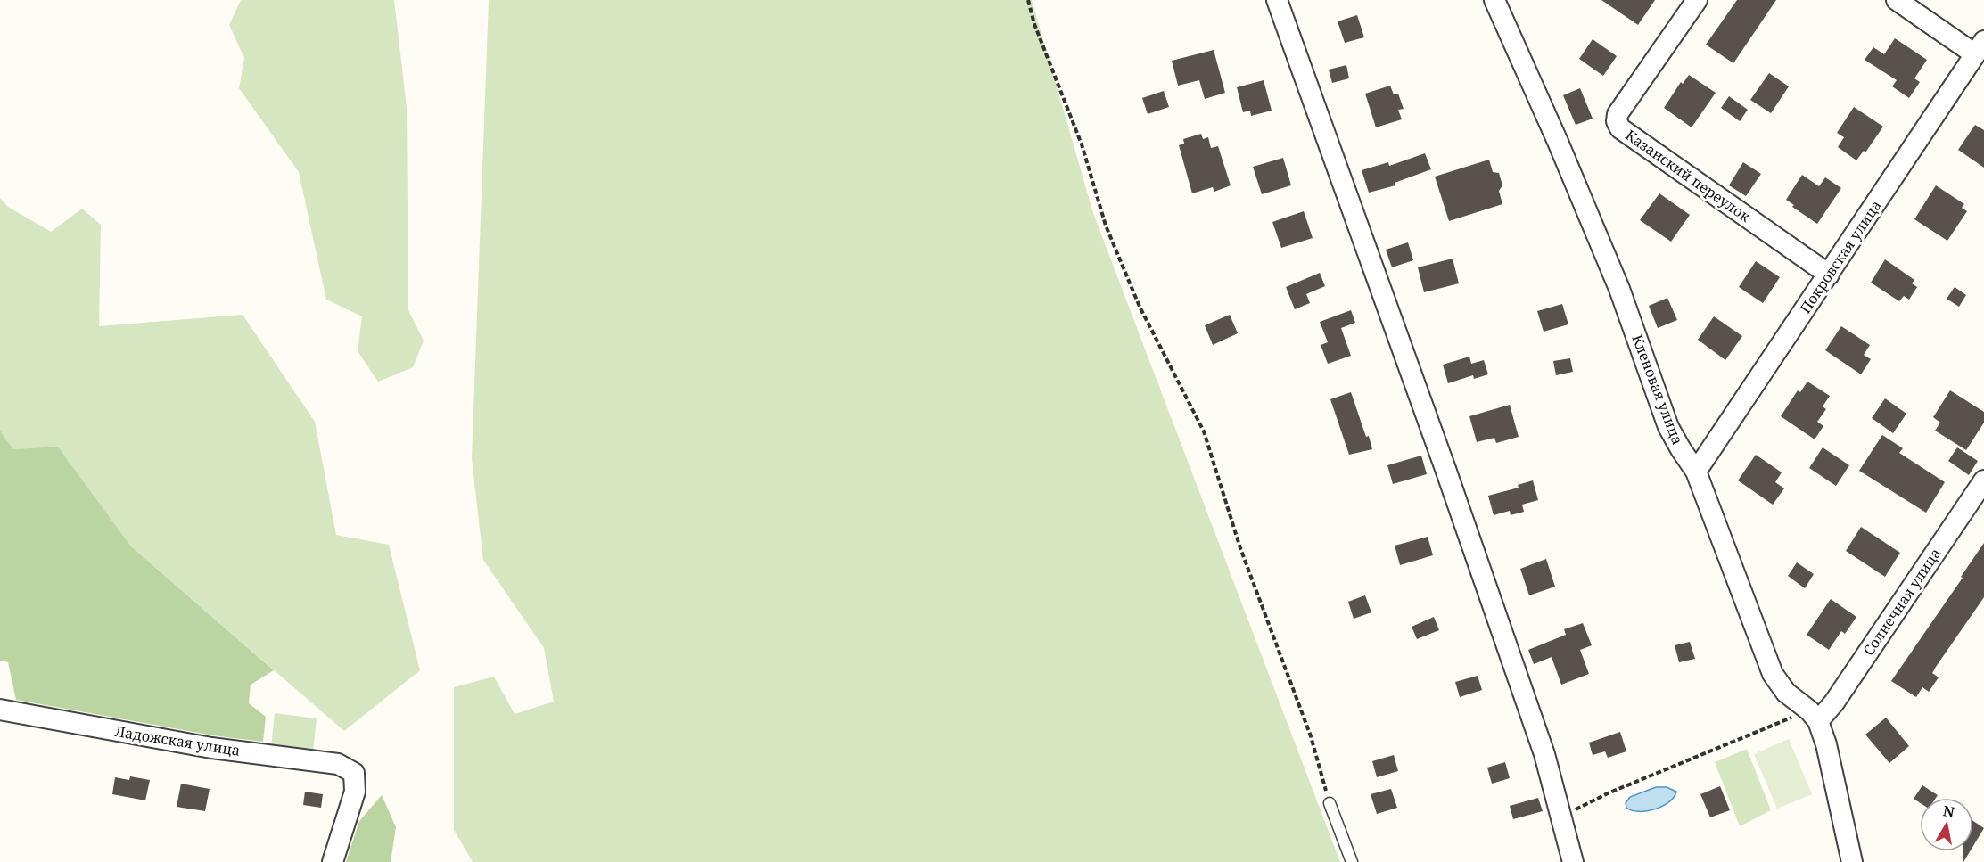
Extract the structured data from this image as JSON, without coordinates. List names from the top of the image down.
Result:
{
  "streets": {
    "street": [
      "Казанский переулок",
      "Покровская улица",
      "Кленовая улица",
      "Солнечная улица",
      "Ладожская улица"
    ]
  },
  "crossings": [
    ["Казанский переулок", "Покровская улица"],
    ["Покровская улица", "Кленовая улица"],
    ["Кленовая улица", "Солнечная улица"]
  ],
  "north": "top"
}
